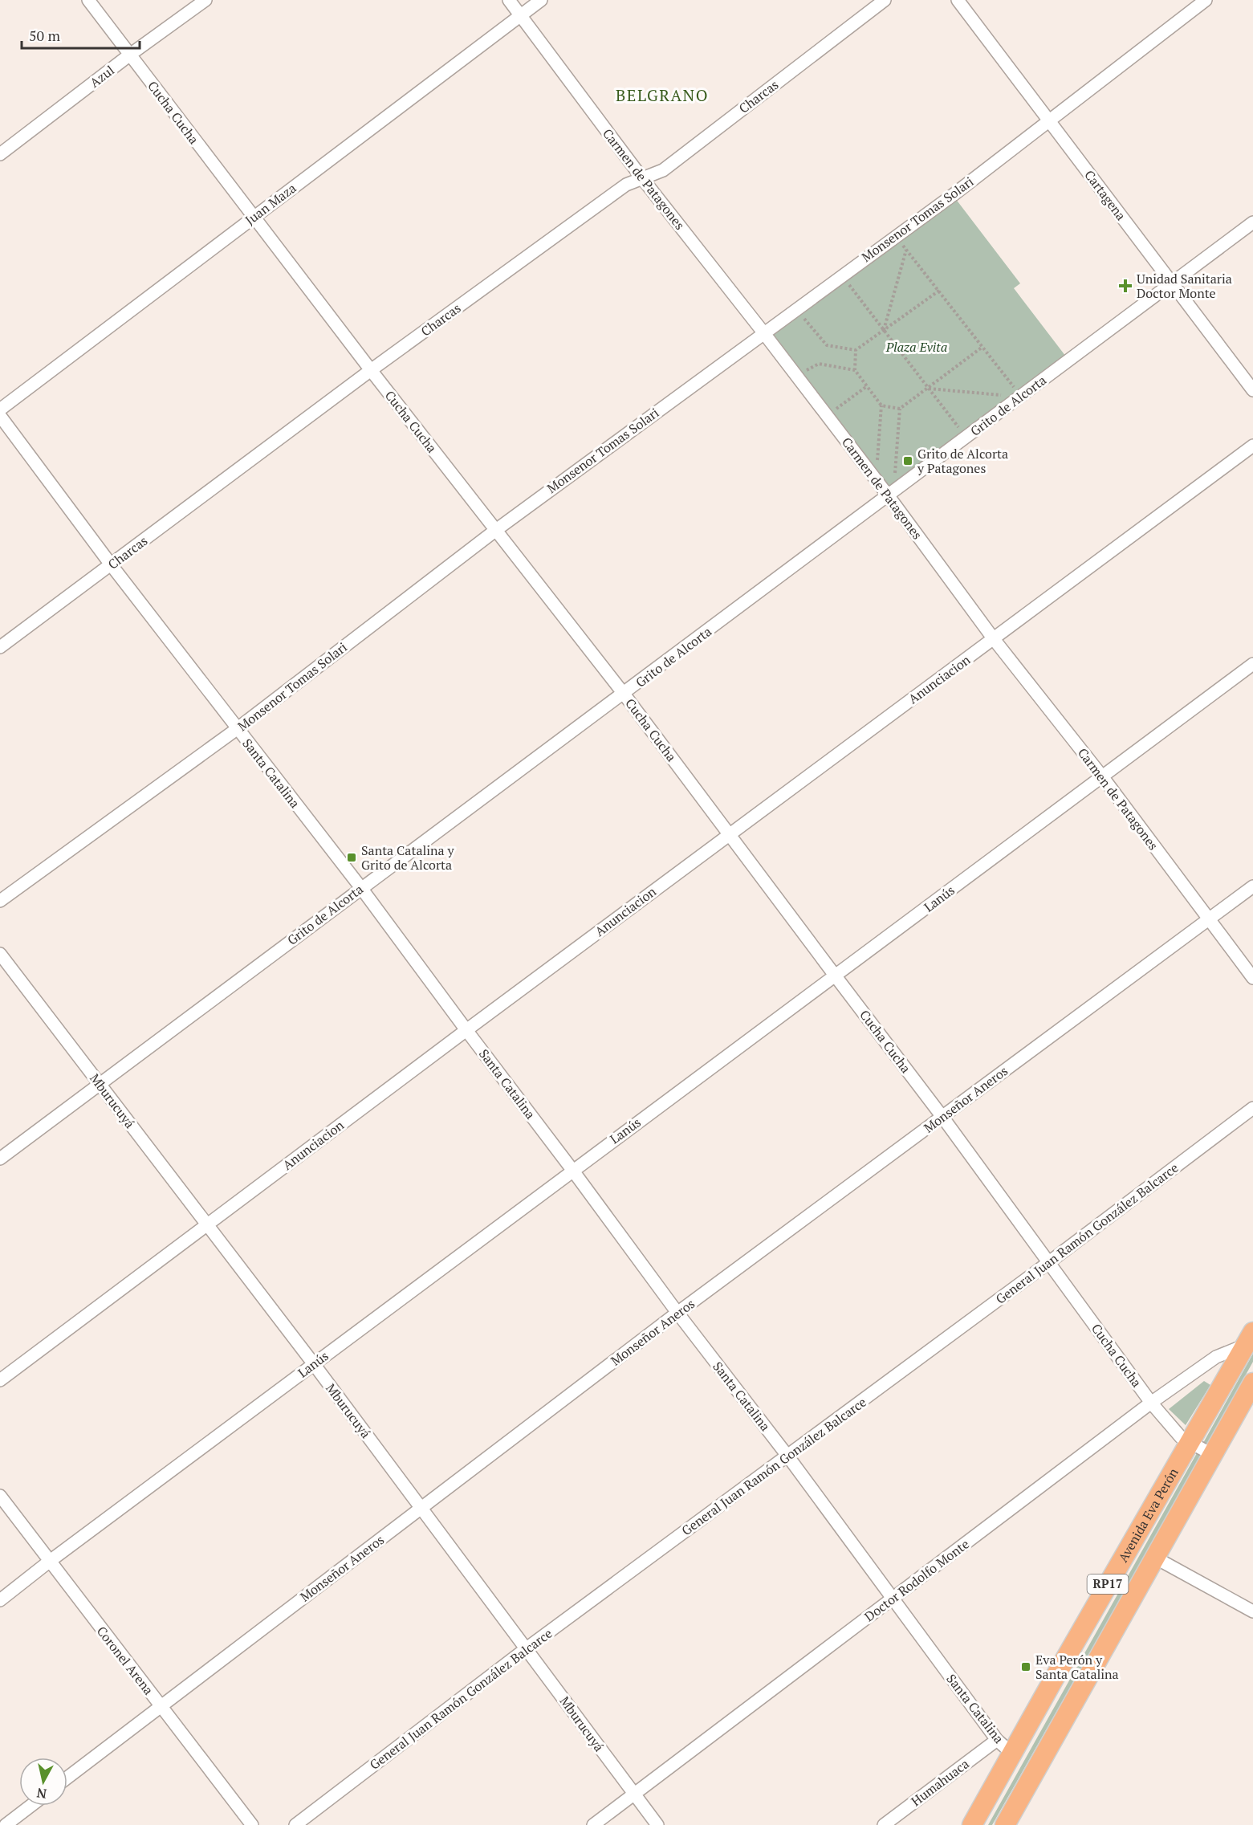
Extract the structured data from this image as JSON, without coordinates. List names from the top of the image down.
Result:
{
  "streets": {
    "main road": ["Avenida Eva Perón", "RP17"],
    "street": [
      "Azul",
      "Charcas",
      "Cucha Cucha",
      "Carmen de Patagones",
      "Cartagena",
      "Juan Maza",
      "Monsenor Tomas Solari",
      "Grito de Alcorta",
      "Anunciacion",
      "Santa Catalina",
      "Lanús",
      "Monseñor Aneros",
      "Mburucuyá",
      "General Juan Ramón González Balcarce",
      "Doctor Rodolfo Monte",
      "Coronel Arena",
      "Humahuaca"
    ]
  },
  "crossings": [
    ["Azul", "Cucha Cucha"],
    ["Charcas", "Cucha Cucha"],
    ["Charcas", "Carmen de Patagones"],
    ["Charcas", "Santa Catalina"],
    ["Cucha Cucha", "Juan Maza"],
    ["Cucha Cucha", "Monsenor Tomas Solari"],
    ["Cucha Cucha", "Grito de Alcorta"],
    ["Cucha Cucha", "Anunciacion"],
    ["Cucha Cucha", "Lanús"],
    ["Cucha Cucha", "Monseñor Aneros"],
    ["Cucha Cucha", "General Juan Ramón González Balcarce"],
    ["Cucha Cucha", "Avenida Eva Perón"],
    ["Cucha Cucha", "Doctor Rodolfo Monte"],
    ["Carmen de Patagones", "Juan Maza"],
    ["Carmen de Patagones", "Monsenor Tomas Solari"],
    ["Carmen de Patagones", "Grito de Alcorta"],
    ["Carmen de Patagones", "Anunciacion"],
    ["Carmen de Patagones", "Lanús"],
    ["Carmen de Patagones", "Monseñor Aneros"],
    ["Cartagena", "Monsenor Tomas Solari"],
    ["Cartagena", "Grito de Alcorta"],
    ["Monsenor Tomas Solari", "Santa Catalina"],
    ["Grito de Alcorta", "Santa Catalina"],
    ["Grito de Alcorta", "Mburucuyá"],
    ["Anunciacion", "Santa Catalina"],
    ["Anunciacion", "Mburucuyá"],
    ["Santa Catalina", "Lanús"],
    ["Santa Catalina", "Monseñor Aneros"],
    ["Santa Catalina", "General Juan Ramón González Balcarce"],
    ["Santa Catalina", "Avenida Eva Perón"],
    ["Santa Catalina", "Doctor Rodolfo Monte"],
    ["Santa Catalina", "Humahuaca"],
    ["Lanús", "Mburucuyá"],
    ["Lanús", "Coronel Arena"],
    ["Monseñor Aneros", "Mburucuyá"],
    ["Monseñor Aneros", "Coronel Arena"],
    ["Mburucuyá", "General Juan Ramón González Balcarce"],
    ["Mburucuyá", "Doctor Rodolfo Monte"],
    ["Avenida Eva Perón", "Doctor Rodolfo Monte"]
  ],
  "districts": ["BELGRANO"],
  "parks": ["Plaza Evita"],
  "places": {
    "health": ["Unidad Sanitaria Doctor Monte"],
    "transit": ["Grito de Alcorta y Patagones", "Santa Catalina y Grito de Alcorta", "Eva Perón y Santa Catalina"]
  },
  "scale_bar": "50 m",
  "north": "bottom"
}
